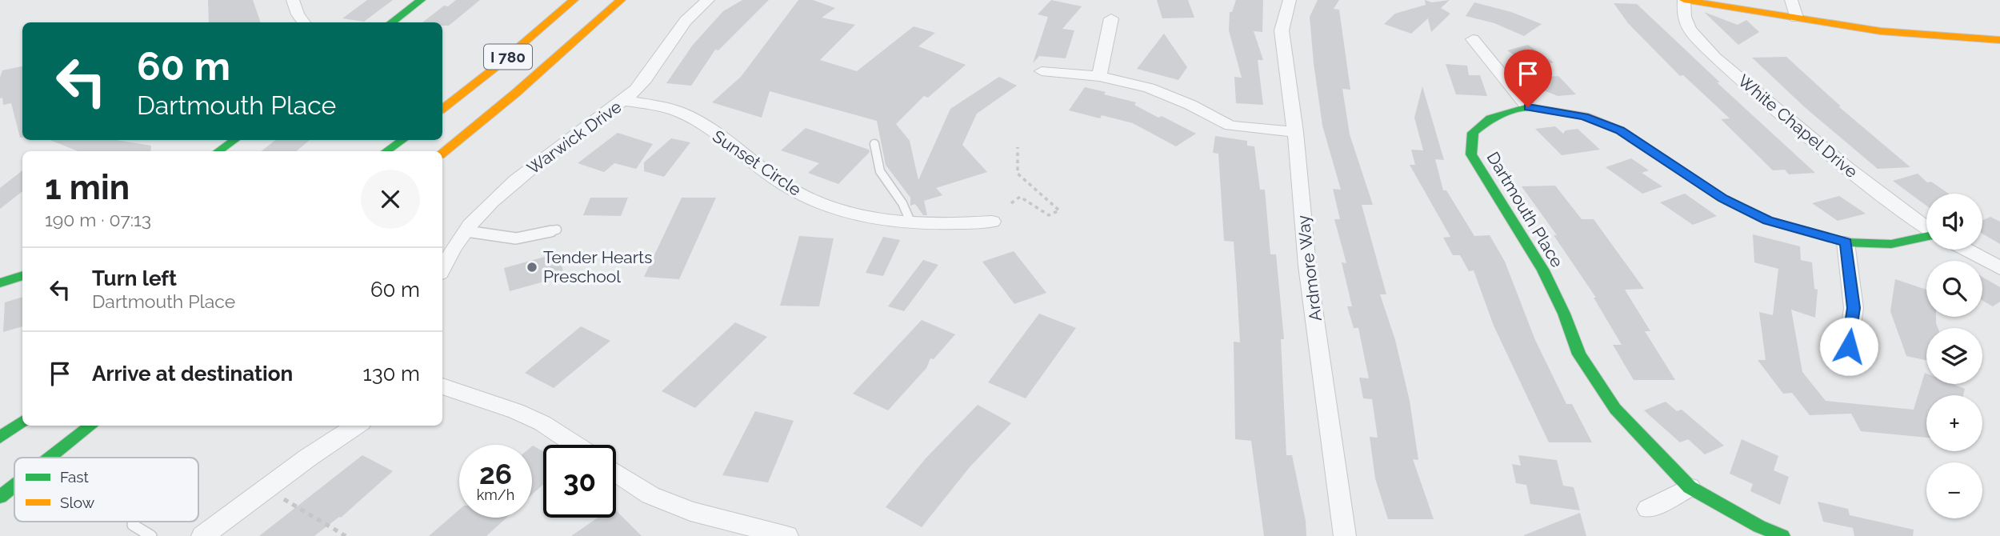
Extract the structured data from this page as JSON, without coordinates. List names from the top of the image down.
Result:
{
  "streets": {
    "main road": ["I 780", "Dartmouth Place"],
    "street": [
      "White Chapel Drive",
      "Warwick Drive",
      "Sunset Circle",
      "Ardmore Way"
    ]
  },
  "crossings": [
    ["Warwick Drive", "Sunset Circle"]
  ],
  "places": ["Tender Hearts Preschool"],
  "legend": ["Fast", "Slow"],
  "page": {
    "turn": ["60 m", "Dartmouth Place"],
    "heading": ["1 min", "190 m · 07:13"],
    "map_buttons": ["+", "−"],
    "list": [
      {
        "name": "Turn left",
        "note": "Dartmouth Place",
        "value": "60 m"
      },
      {
        "name": "Arrive at destination",
        "value": "130 m"
      }
    ],
    "speed": "26 km/h",
    "limit": "30"
  }
}
